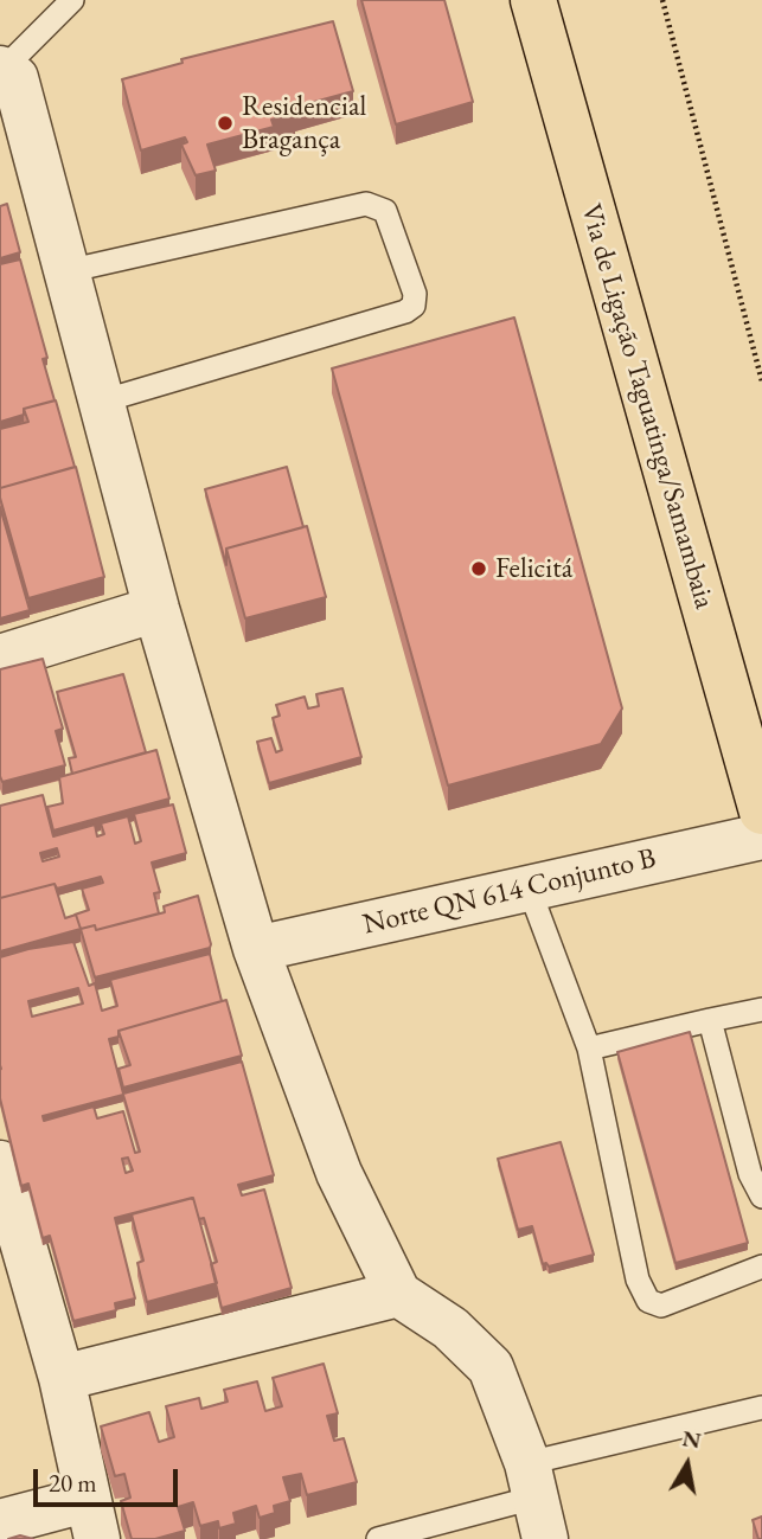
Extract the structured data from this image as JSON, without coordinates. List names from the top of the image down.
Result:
{
  "streets": {
    "main road": ["Via de Ligação Taguatinga/Samambaia"],
    "street": ["Norte QN 614 Conjunto B"]
  },
  "places": ["Residencial Bragança", "Felicitá"],
  "scale_bar": "20 m",
  "north": "top"
}
